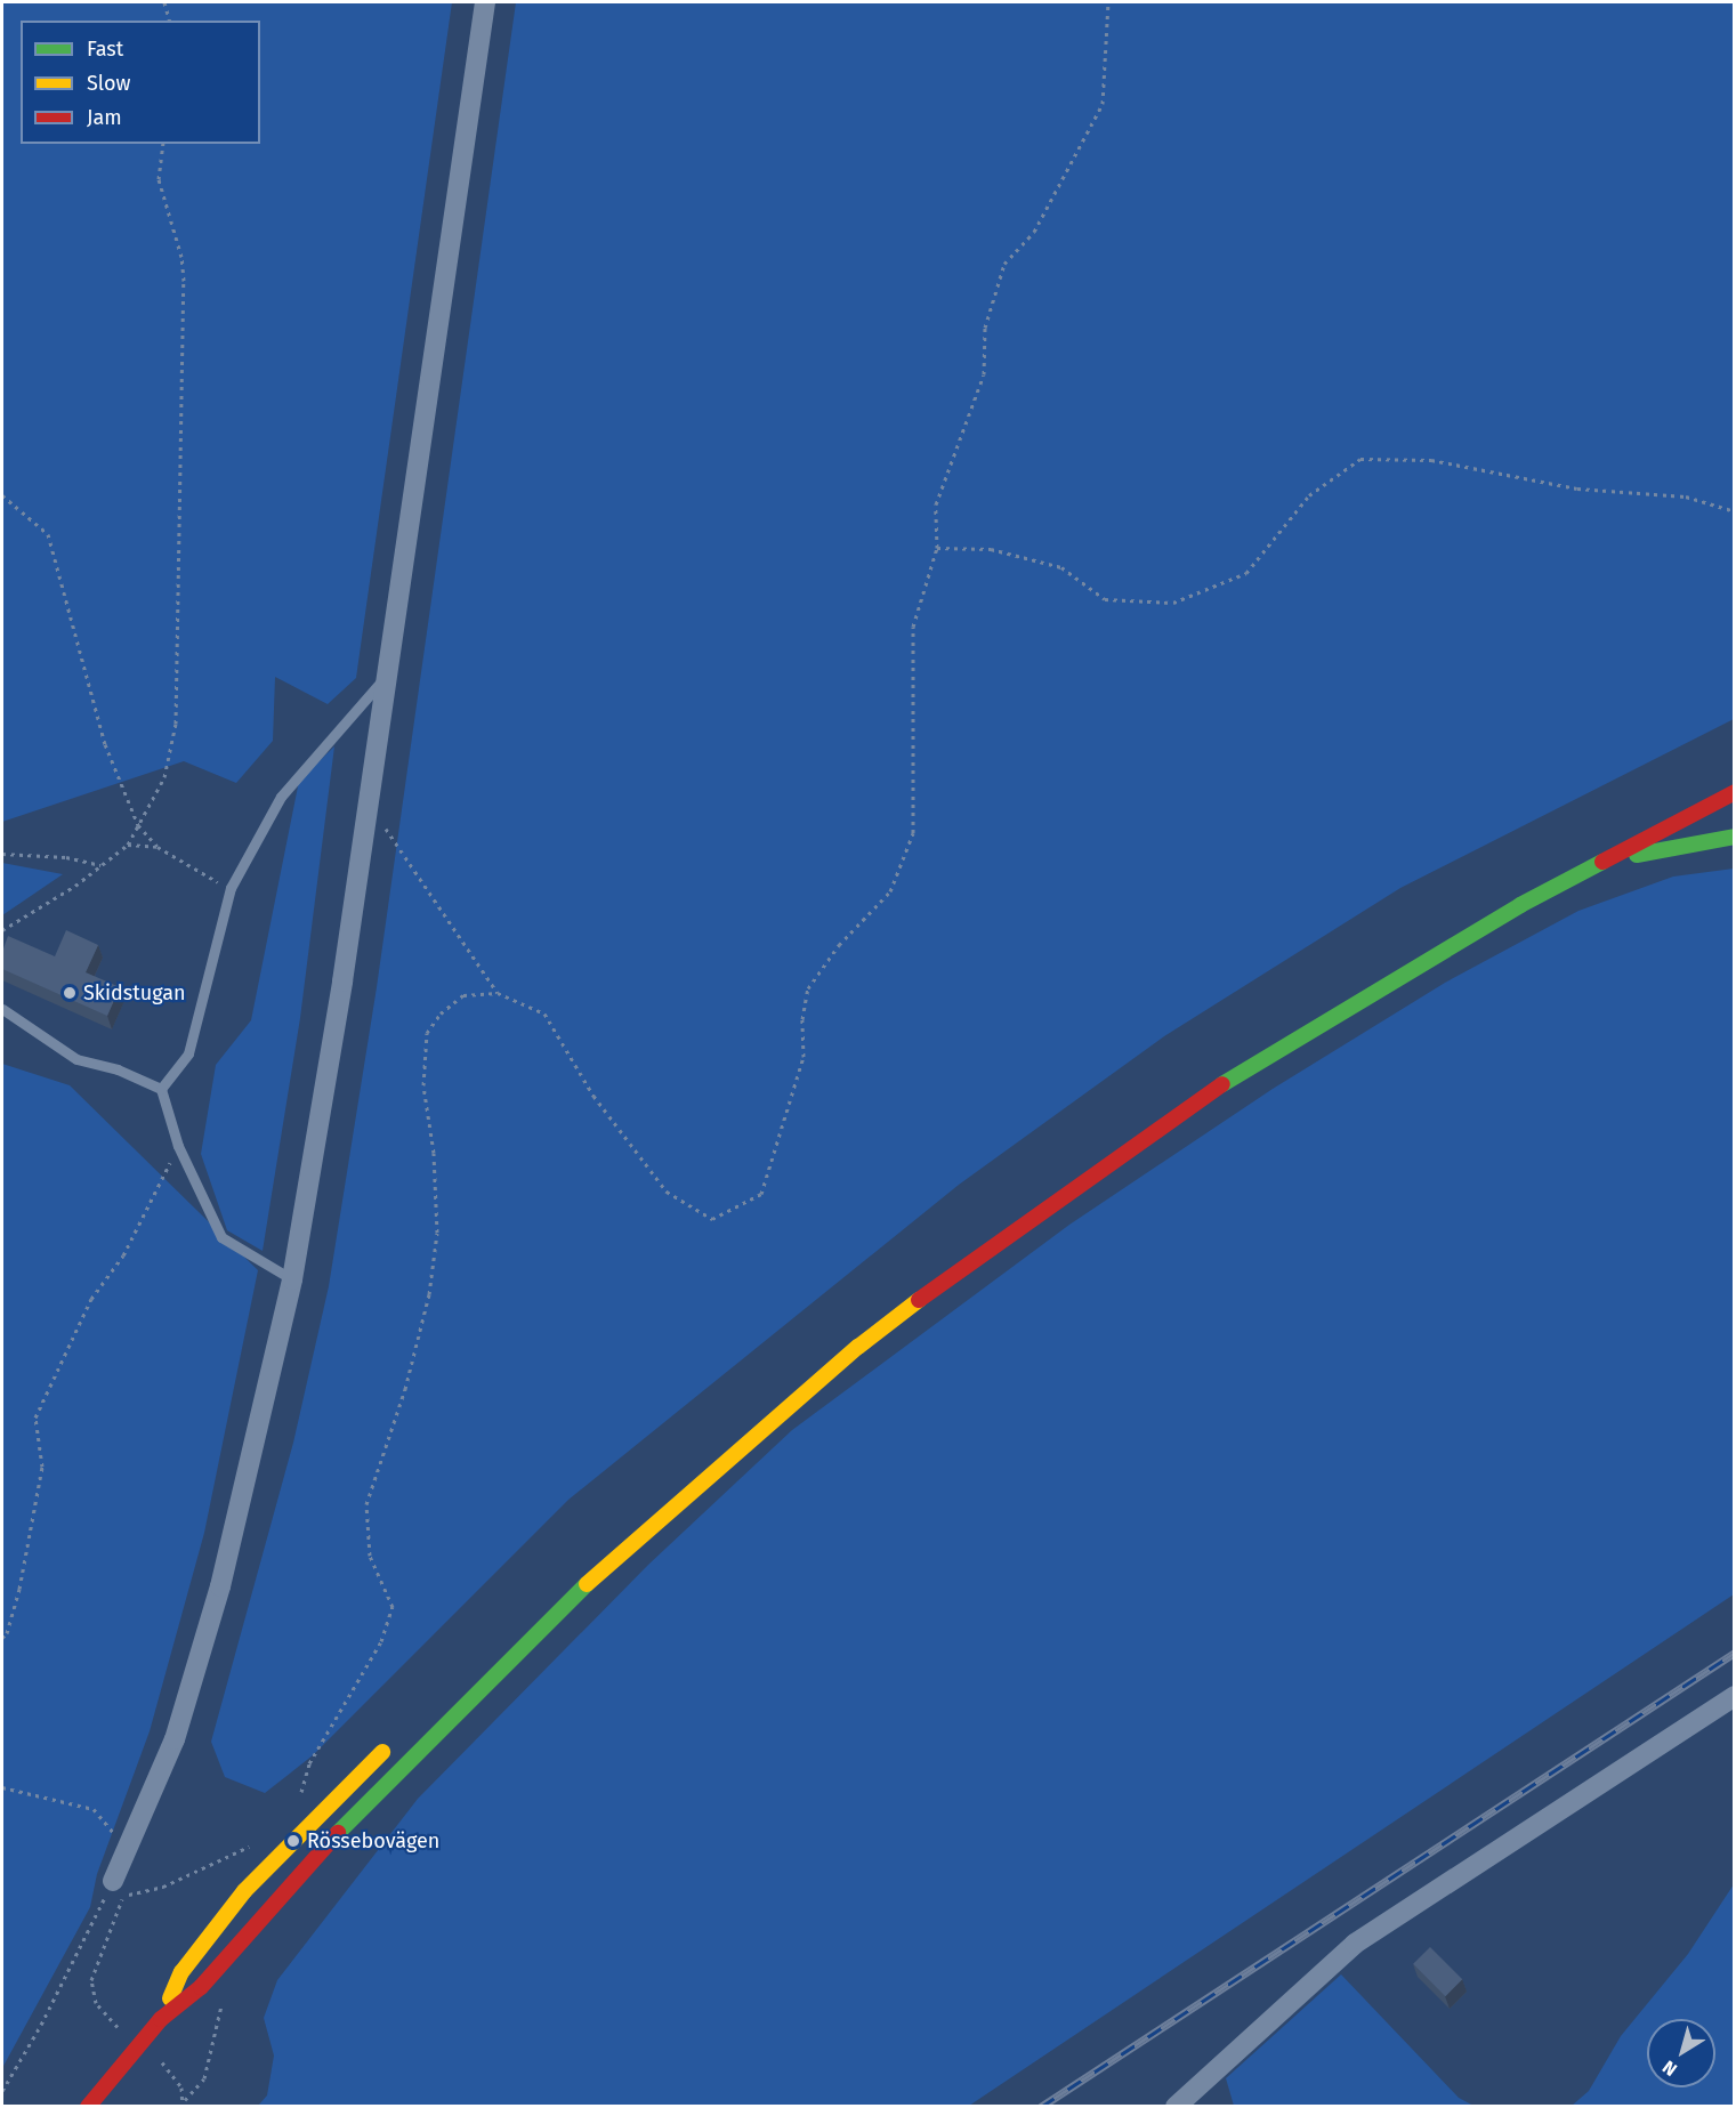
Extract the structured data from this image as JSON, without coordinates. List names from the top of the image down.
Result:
{
  "places": ["Skidstugan", "Rössebovägen"],
  "legend": ["Fast", "Slow", "Jam"],
  "north": "bottom left"
}
